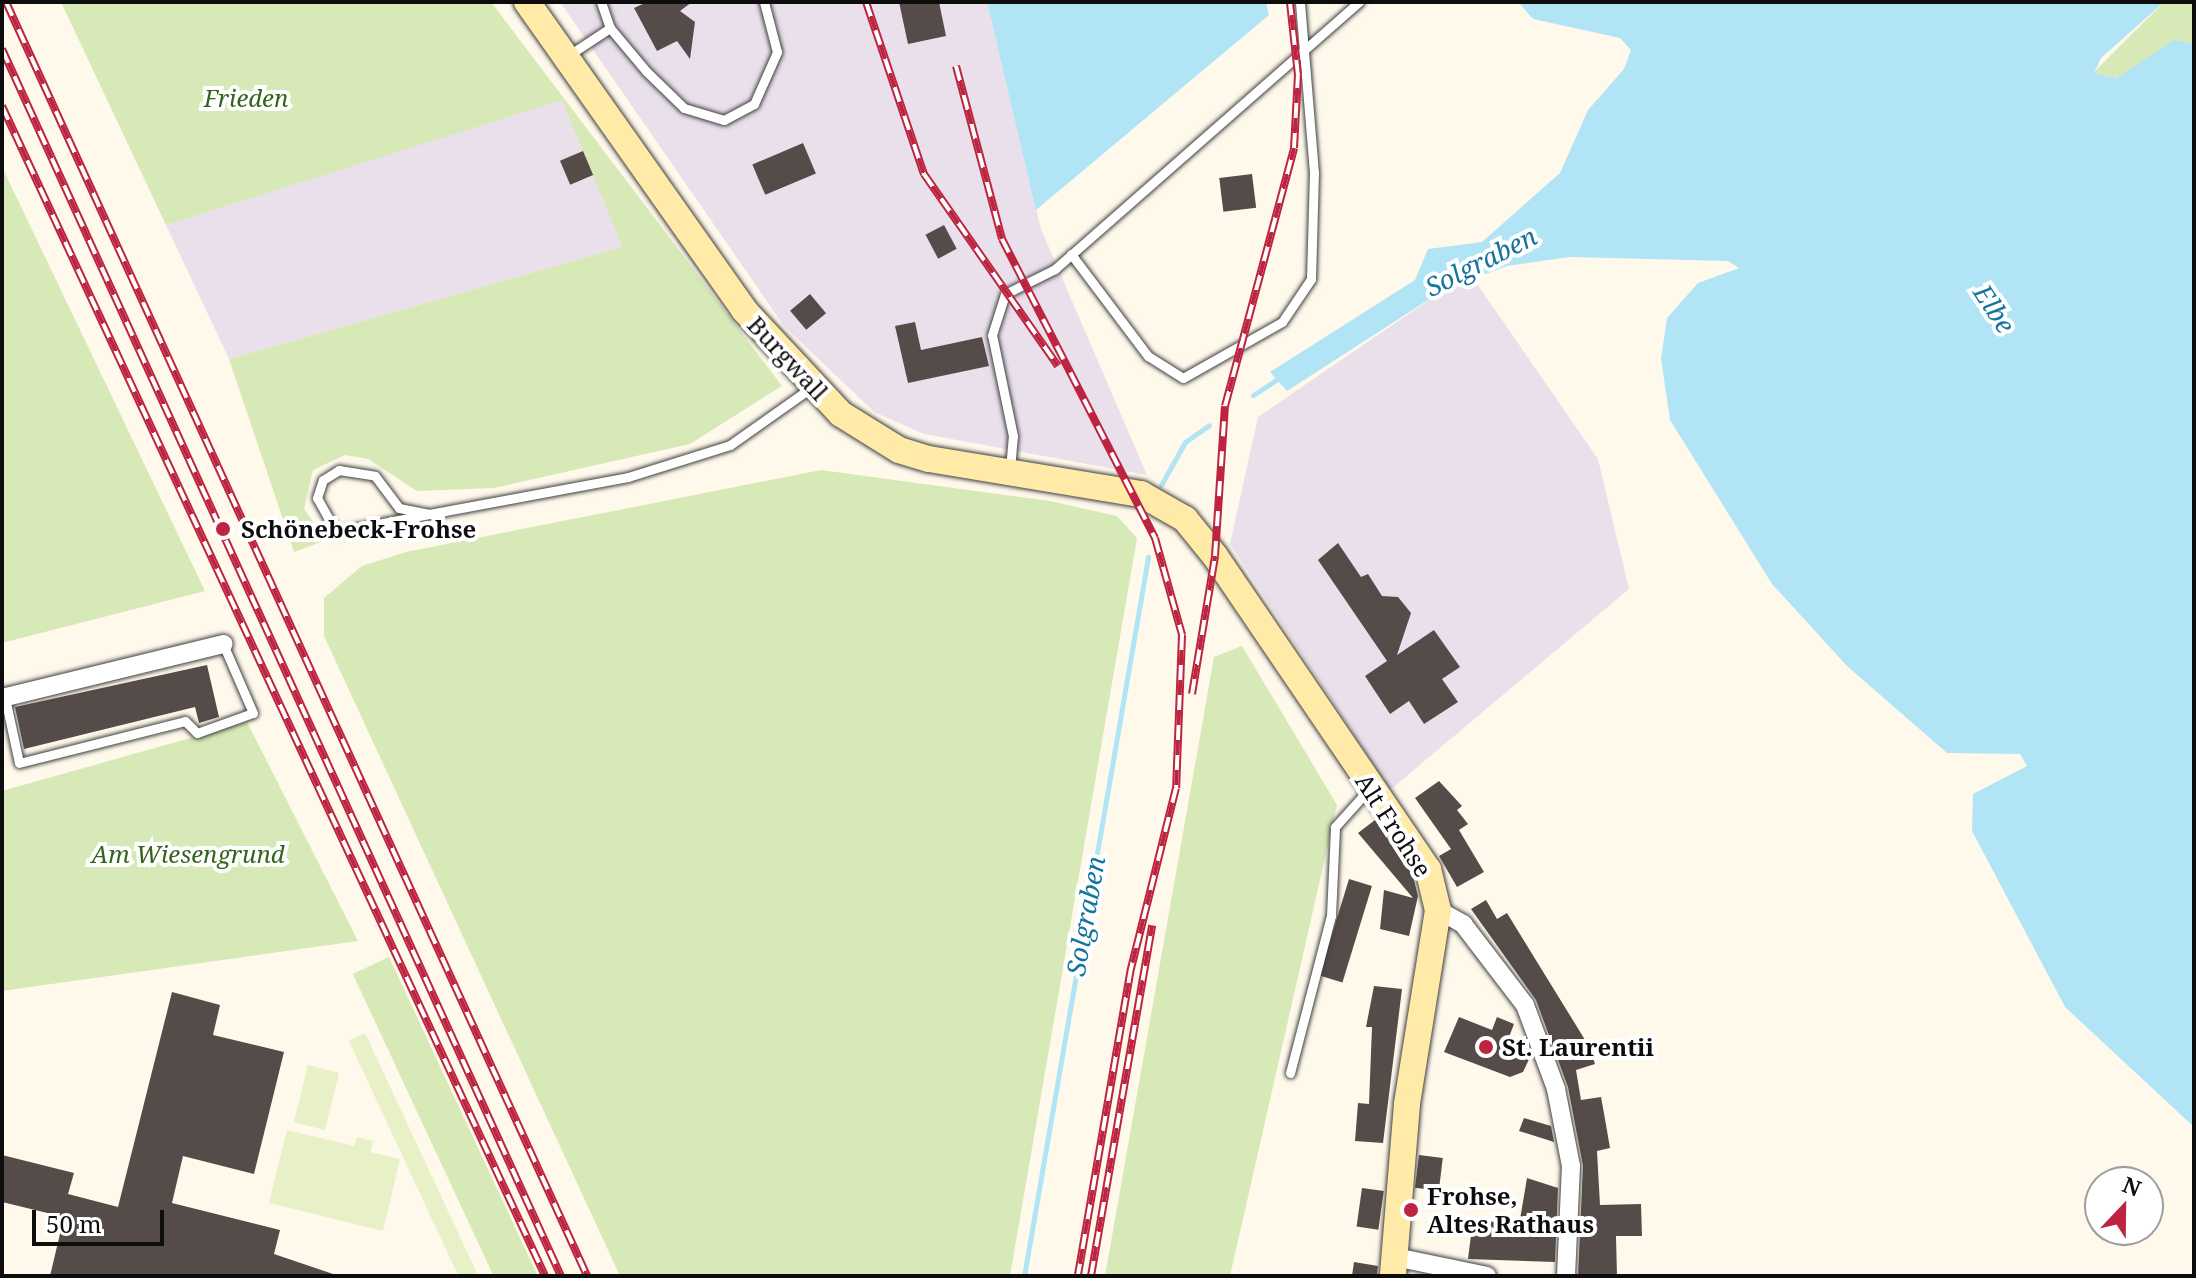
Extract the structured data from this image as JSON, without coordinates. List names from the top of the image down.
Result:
{
  "streets": {
    "street": ["Burgwall", "Alt Frohse"]
  },
  "crossings": [
    ["Burgwall", "Alt Frohse"]
  ],
  "water": ["Solgraben", "Elbe"],
  "parks": ["Frieden", "Am Wiesengrund"],
  "places": ["Schönebeck-Frohse", "St. Laurentii", "Frohse, Altes Rathaus"],
  "scale_bar": "50 m",
  "north": "top"
}
